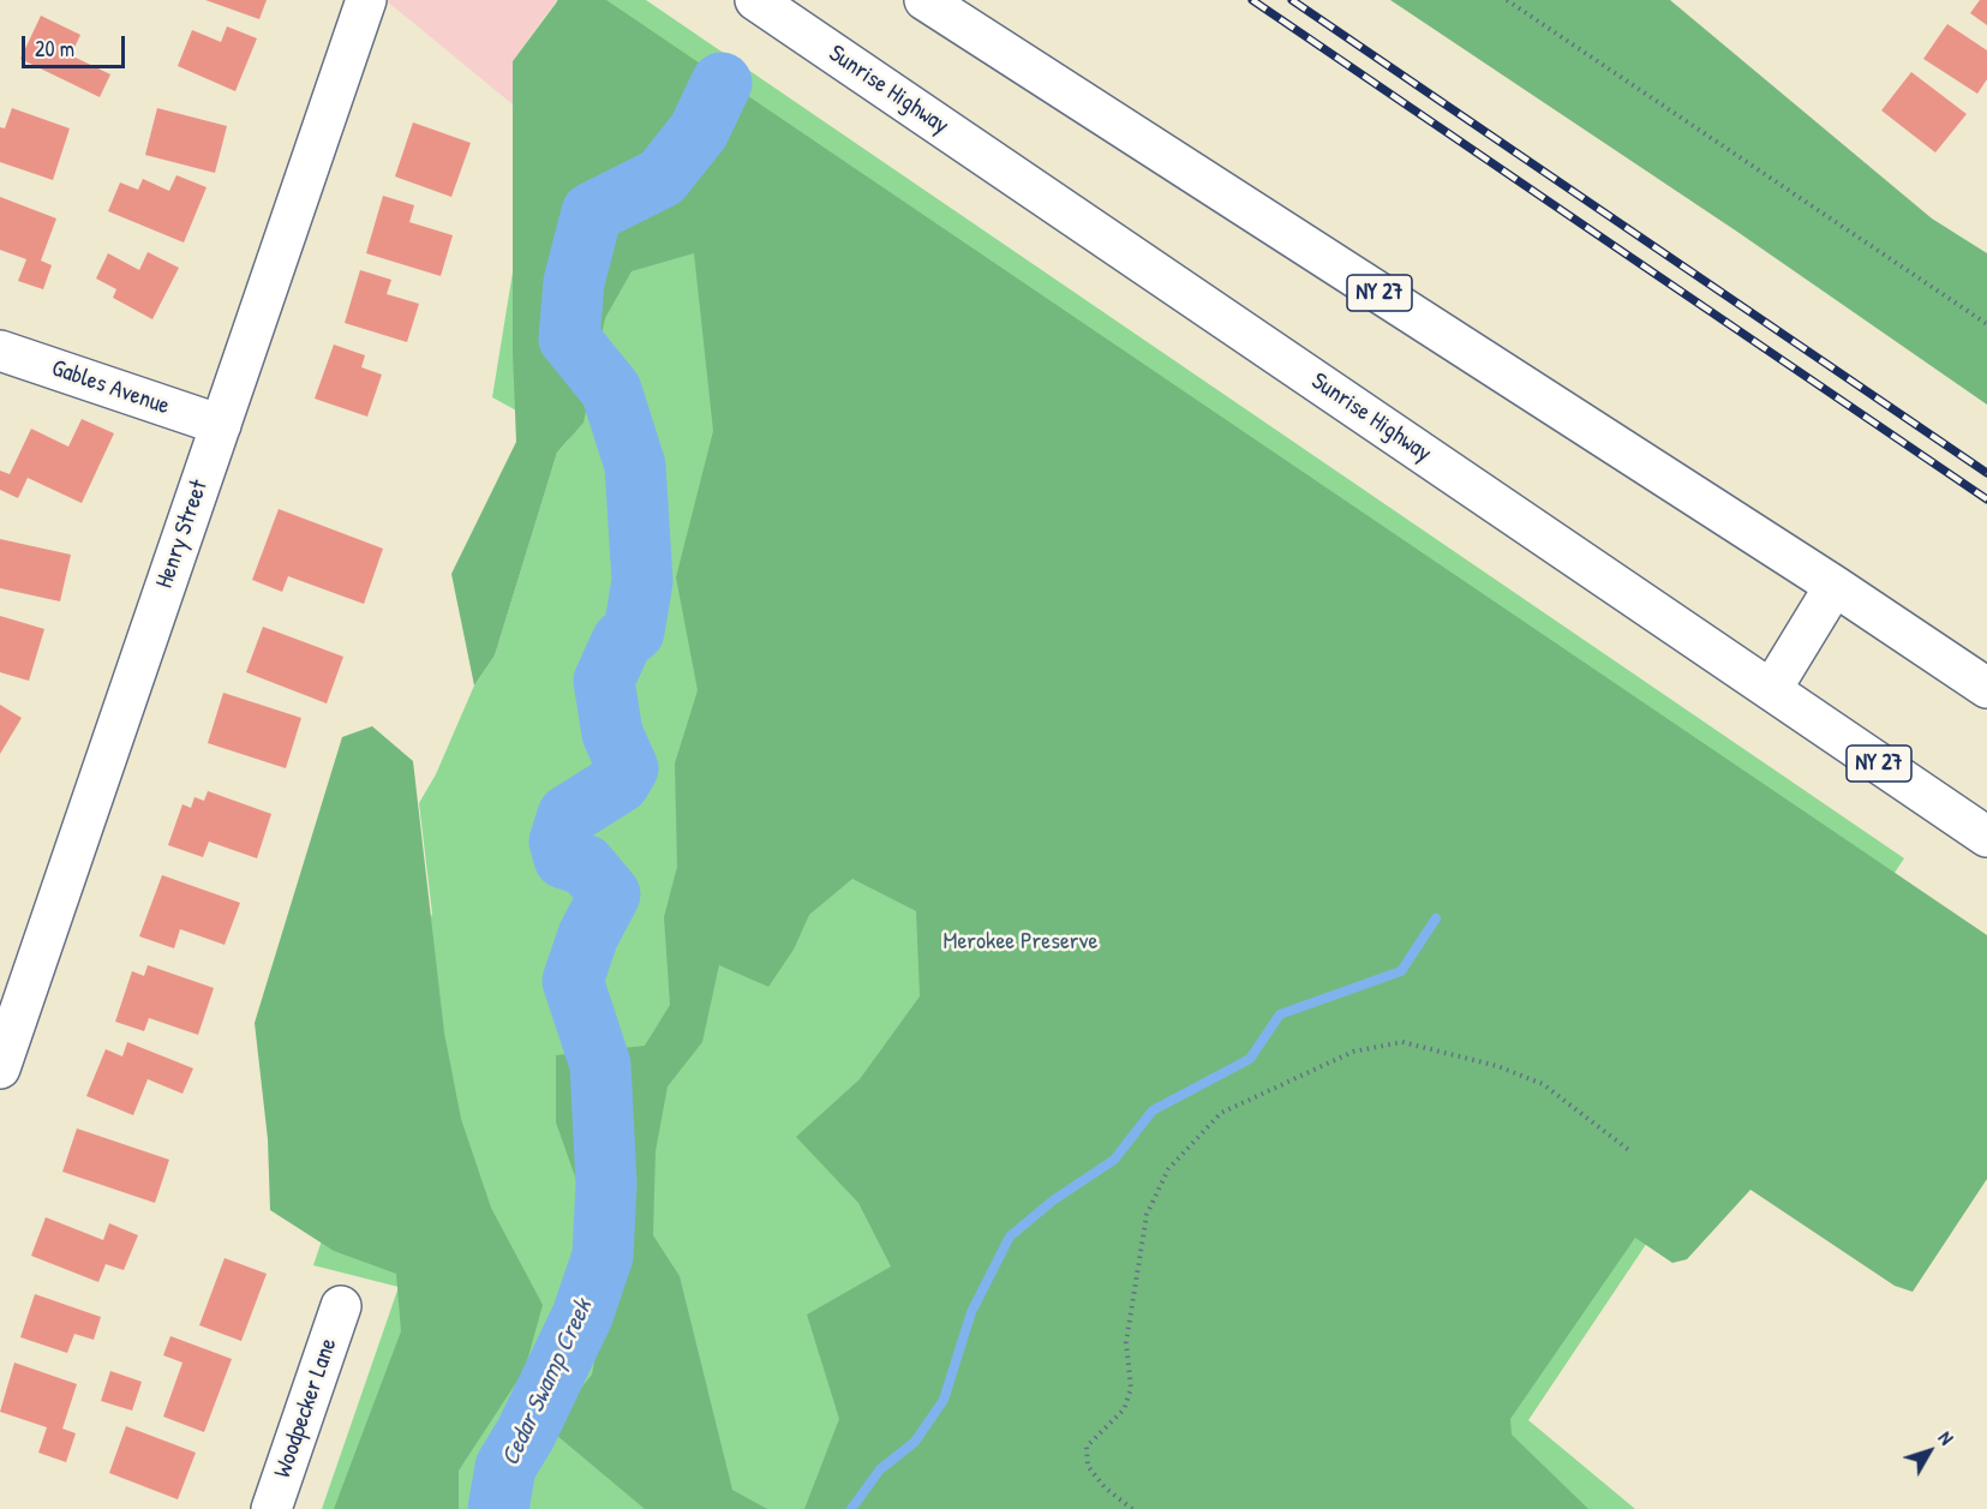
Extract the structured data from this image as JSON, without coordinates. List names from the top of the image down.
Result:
{
  "streets": {
    "main road": [
      "Sunrise Highway",
      "NY 27",
      "Gables Avenue",
      "Henry Street",
      "Woodpecker Lane"
    ]
  },
  "crossings": [
    ["Gables Avenue", "Henry Street"]
  ],
  "water": ["Cedar Swamp Creek"],
  "parks": ["Merokee Preserve"],
  "scale_bar": "20 m",
  "north": "top right"
}
